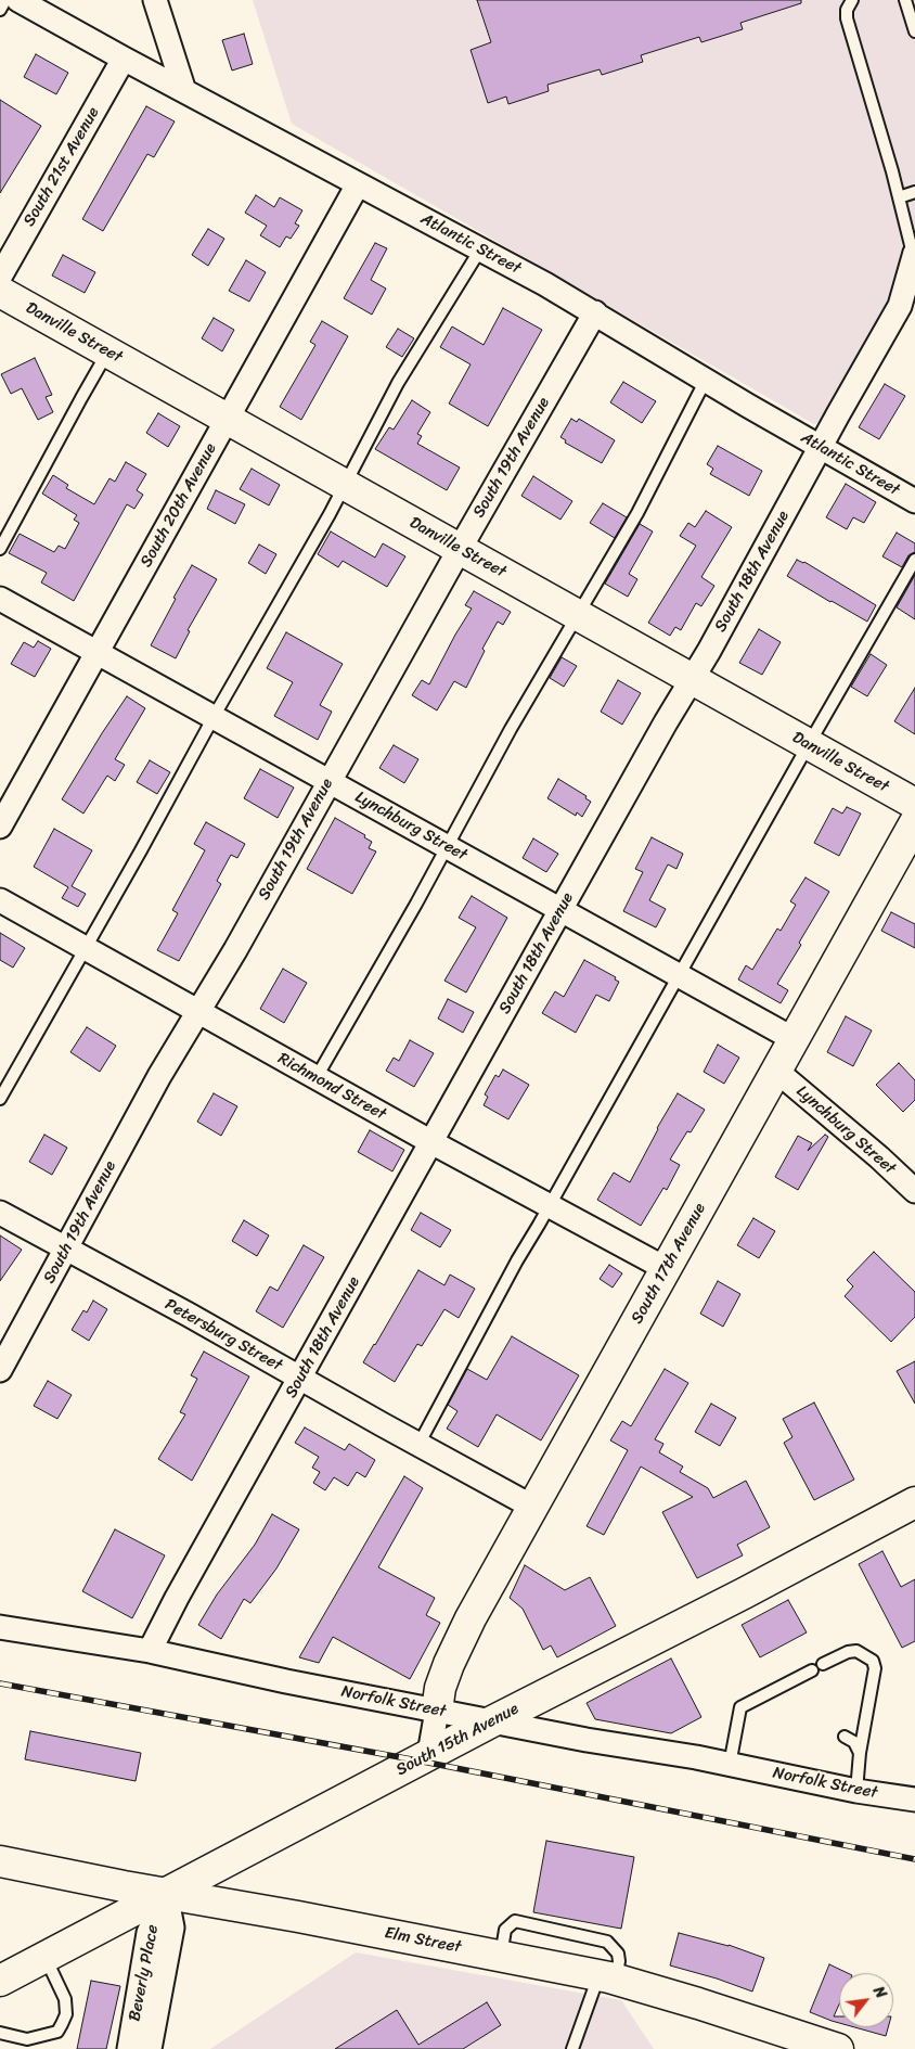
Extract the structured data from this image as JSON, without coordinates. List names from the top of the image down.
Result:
{
  "streets": {
    "street": [
      "South 21st Avenue",
      "Atlantic Street",
      "Danville Street",
      "South 19th Avenue",
      "South 20th Avenue",
      "South 18th Avenue",
      "Lynchburg Street",
      "Richmond Street",
      "South 17th Avenue",
      "Petersburg Street",
      "Norfolk Street",
      "South 15th Avenue",
      "Elm Street",
      "Beverly Place"
    ]
  },
  "crossings": [
    ["South 21st Avenue", "Atlantic Street"],
    ["Atlantic Street", "South 19th Avenue"],
    ["Atlantic Street", "South 20th Avenue"],
    ["Atlantic Street", "South 18th Avenue"],
    ["Danville Street", "South 19th Avenue"],
    ["Danville Street", "South 20th Avenue"],
    ["Danville Street", "South 18th Avenue"],
    ["South 19th Avenue", "Lynchburg Street"],
    ["South 19th Avenue", "Richmond Street"],
    ["South 19th Avenue", "Petersburg Street"],
    ["South 20th Avenue", "Lynchburg Street"],
    ["South 18th Avenue", "Lynchburg Street"],
    ["South 18th Avenue", "Richmond Street"],
    ["South 18th Avenue", "Petersburg Street"],
    ["South 18th Avenue", "Norfolk Street"],
    ["Lynchburg Street", "South 17th Avenue"],
    ["Richmond Street", "South 17th Avenue"],
    ["South 17th Avenue", "Petersburg Street"],
    ["South 17th Avenue", "Norfolk Street"],
    ["Norfolk Street", "South 15th Avenue"],
    ["South 15th Avenue", "Elm Street"],
    ["South 15th Avenue", "Beverly Place"],
    ["Elm Street", "Beverly Place"]
  ],
  "north": "top right"
}
